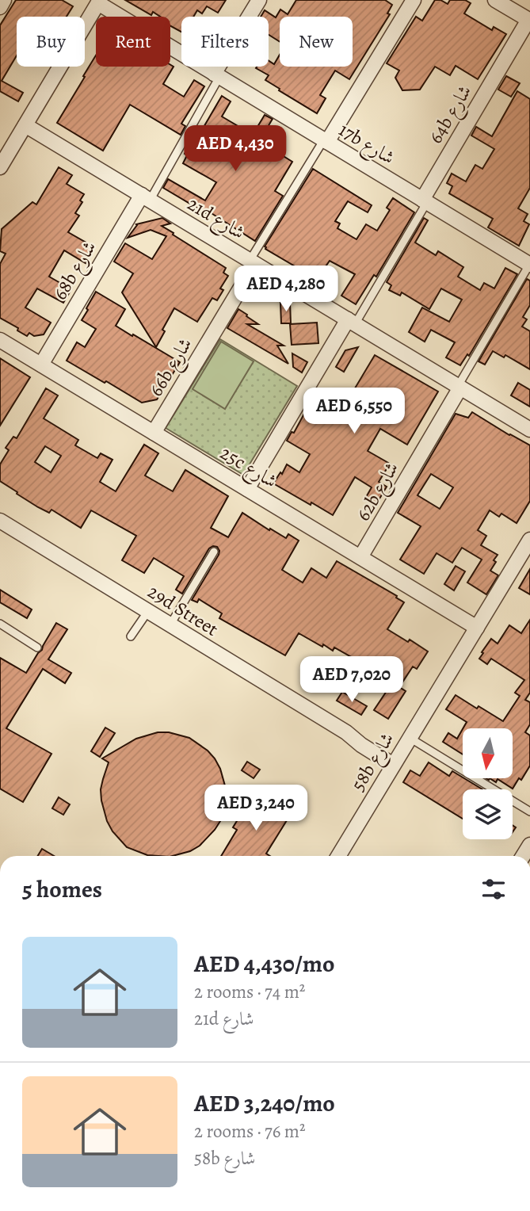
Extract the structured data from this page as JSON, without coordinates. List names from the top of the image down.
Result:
{
  "streets": {
    "street": [
      "64b شارع",
      "17b شارع",
      "21d شارع",
      "68b شارع",
      "66b شارع",
      "25c شارع",
      "62b شارع",
      "29d Street",
      "58b شارع"
    ]
  },
  "crossings": [
    ["64b شارع", "17b شارع"],
    ["21d شارع", "68b شارع"],
    ["21d شارع", "66b شارع"],
    ["21d شارع", "62b شارع"],
    ["68b شارع", "25c شارع"],
    ["66b شارع", "25c شارع"],
    ["25c شارع", "62b شارع"],
    ["25c شارع", "58b شارع"],
    ["29d Street", "58b شارع"]
  ],
  "north": "bottom",
  "page": {
    "chip": [
      "Buy",
      "Rent",
      "Filters",
      "New"
    ],
    "price": [
      "AED 4,430",
      "AED 4,280",
      "AED 6,550",
      "AED 7,020",
      "AED 3,240"
    ],
    "heading": "5 homes",
    "list": [
      {
        "name": "AED 4,430/mo",
        "note": "2 rooms · 74 m² · 21d شارع"
      },
      {
        "name": "AED 3,240/mo",
        "note": "2 rooms · 76 m² · 58b شارع"
      }
    ]
  }
}
